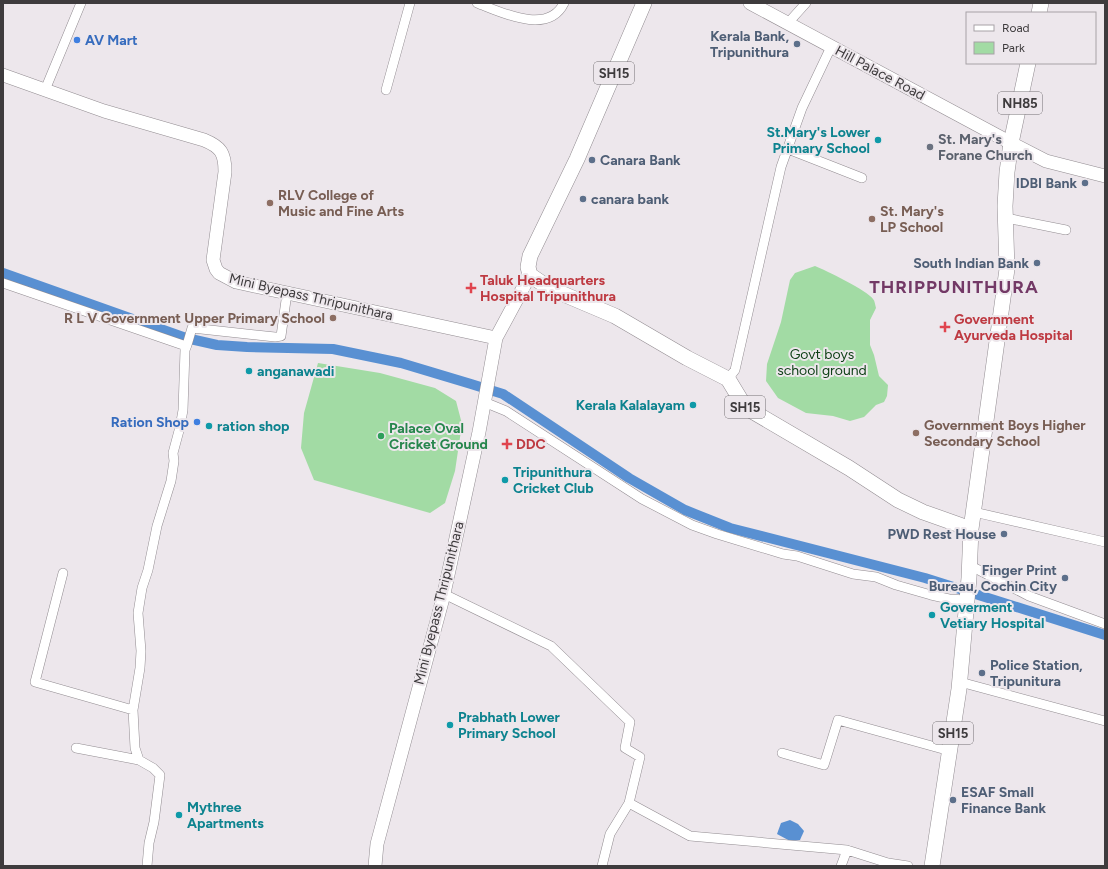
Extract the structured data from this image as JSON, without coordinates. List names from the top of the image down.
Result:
{
  "streets": {
    "main road": [
      "SH15",
      "Hill Palace Road",
      "NH85",
      "Mini Byepass Thripunithara"
    ]
  },
  "crossings": [
    ["SH15", "Hill Palace Road"],
    ["SH15", "NH85"],
    ["SH15", "Mini Byepass Thripunithara"],
    ["Hill Palace Road", "NH85"]
  ],
  "districts": ["THRIPPUNITHURA"],
  "parks": ["Govt boys school ground"],
  "places": {
    "other": [
      "AV Mart",
      "Kerala Bank, Tripunithura",
      "St.Mary's Lower Primary School",
      "St. Mary's Forane Church",
      "Canara Bank",
      "IDBI Bank",
      "canara bank",
      "RLV College of Music and Fine Arts",
      "St. Mary's LP School",
      "South Indian Bank",
      "R L V Government Upper Primary School",
      "anganawadi",
      "Kerala Kalalayam",
      "Ration Shop",
      "ration shop",
      "Government Boys Higher Secondary School",
      "Palace Oval Cricket Ground",
      "Tripunithura Cricket Club",
      "PWD Rest House",
      "Finger Print Bureau, Cochin City",
      "Goverment Vetiary Hospital",
      "Police Station, Tripunitura",
      "Prabhath Lower Primary School",
      "ESAF Small Finance Bank",
      "Mythree Apartments"
    ],
    "health": ["Taluk Headquarters Hospital Tripunithura", "Government Ayurveda Hospital", "DDC"]
  },
  "legend": ["Road", "Park"]
}
